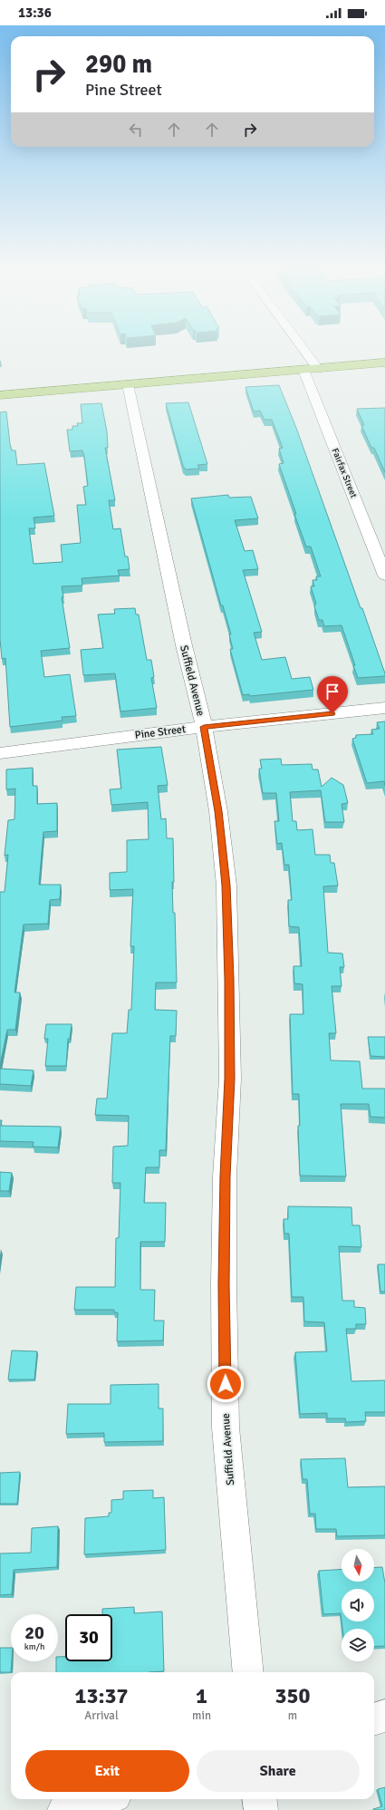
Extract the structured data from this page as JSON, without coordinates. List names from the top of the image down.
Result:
{
  "streets": {
    "street": ["Fairfax Street", "Suffield Avenue", "Pine Street"]
  },
  "crossings": [
    ["Suffield Avenue", "Pine Street"]
  ],
  "north": "bottom",
  "page": {
    "status": "13:36",
    "turn": ["290 m", "Pine Street"],
    "speed": "20 km/h",
    "limit": "30",
    "eta": [
      "13:37",
      "Arrival",
      "1",
      "min",
      "350",
      "m"
    ],
    "buttons": ["Exit", "Share"]
  }
}
